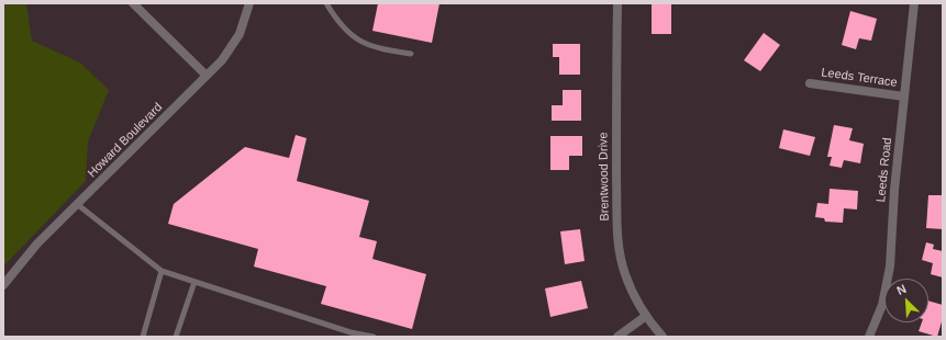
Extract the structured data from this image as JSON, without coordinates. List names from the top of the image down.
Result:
{
  "streets": {
    "street": [
      "Leeds Terrace",
      "Howard Boulevard",
      "Leeds Road",
      "Brentwood Drive"
    ]
  },
  "crossings": [
    ["Leeds Terrace", "Leeds Road"]
  ],
  "north": "top left"
}
